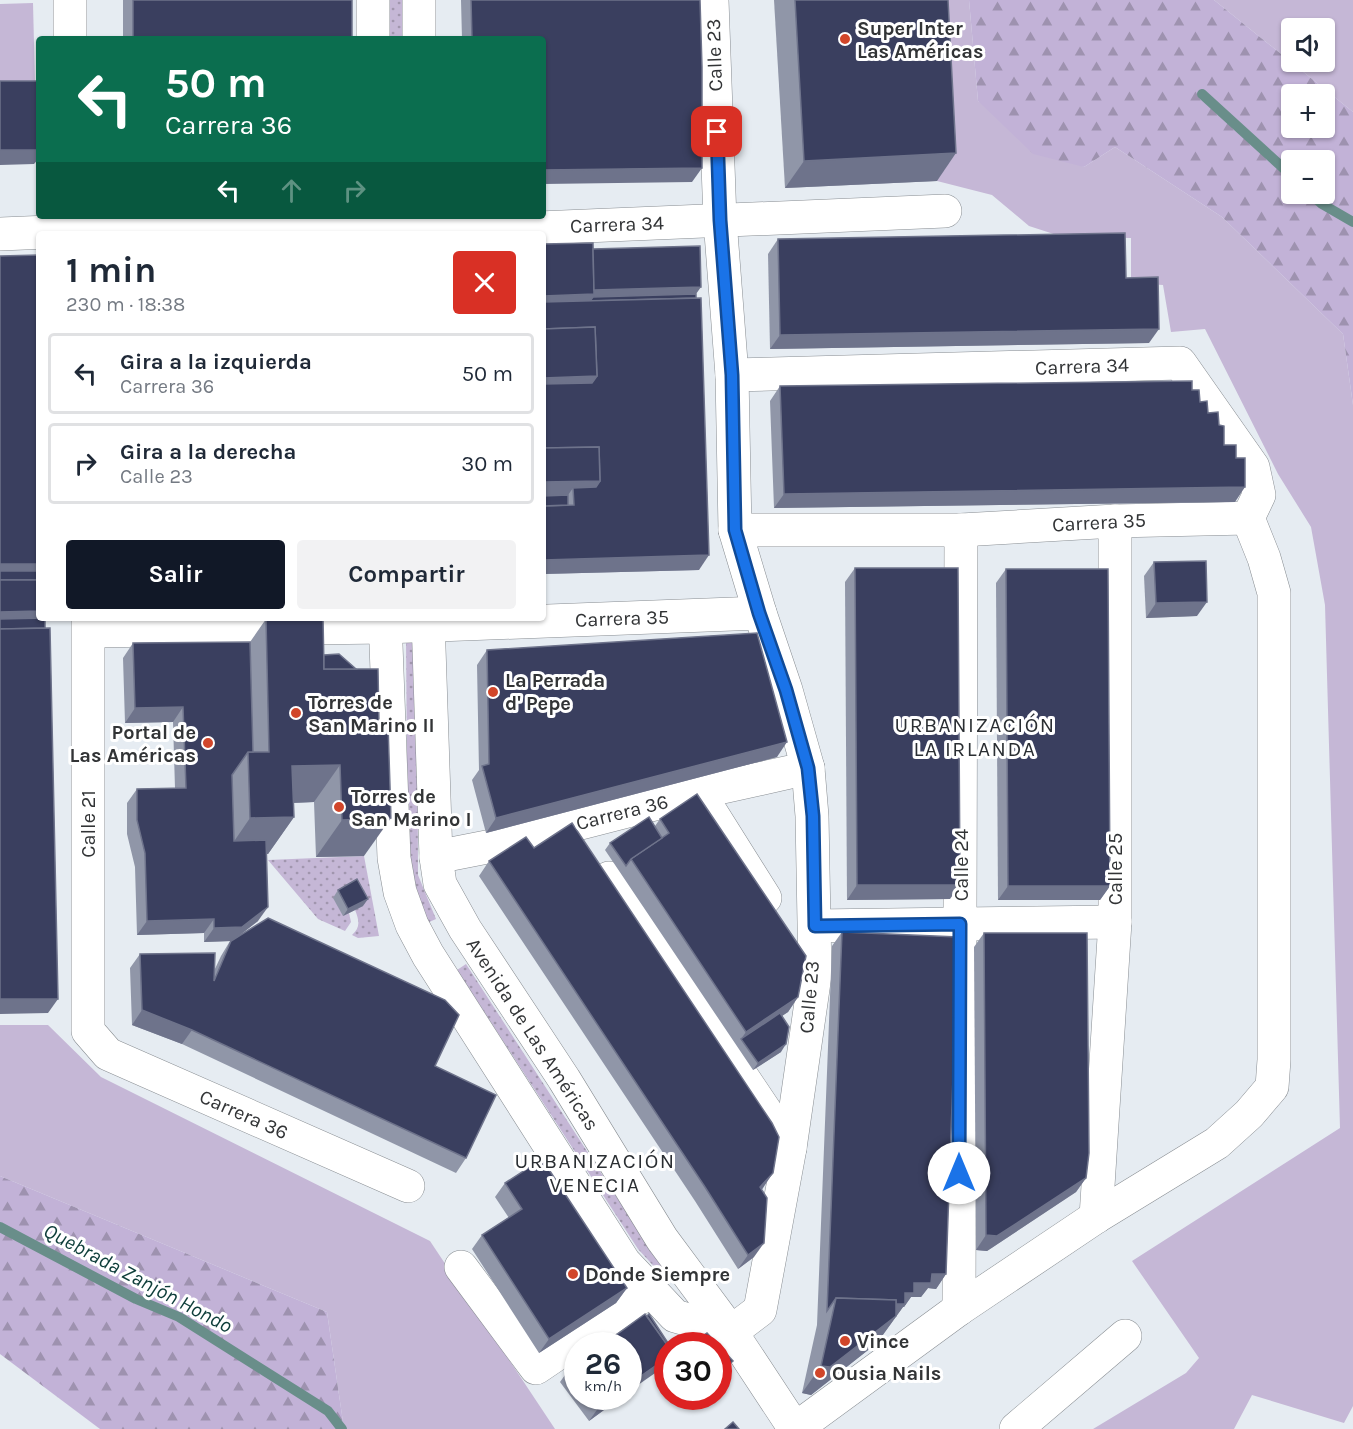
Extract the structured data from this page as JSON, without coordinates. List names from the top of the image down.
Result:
{
  "streets": {
    "street": [
      "Calle 23",
      "Carrera 34",
      "Carrera 35",
      "Carrera 36",
      "Calle 21",
      "Calle 24",
      "Calle 25",
      "Avenida de Las Américas"
    ]
  },
  "crossings": [
    ["Calle 23", "Carrera 34"],
    ["Calle 23", "Carrera 35"],
    ["Calle 23", "Carrera 36"],
    ["Calle 23", "Avenida de Las Américas"],
    ["Carrera 34", "Carrera 35"],
    ["Carrera 35", "Calle 21"],
    ["Carrera 35", "Calle 24"],
    ["Carrera 35", "Calle 25"],
    ["Carrera 35", "Avenida de Las Américas"],
    ["Carrera 36", "Calle 21"],
    ["Carrera 36", "Avenida de Las Américas"]
  ],
  "districts": ["URBANIZACIÓN LA IRLANDA", "URBANIZACIÓN VENECIA"],
  "water": ["Quebrada Zanjón Hondo"],
  "places": [
    "Super Inter Las Américas",
    "La Perrada d' Pepe",
    "Torres de San Marino II",
    "Portal de Las Américas",
    "Torres de San Marino I",
    "Donde Siempre",
    "Vince",
    "Ousia Nails"
  ],
  "page": {
    "map_buttons": ["+", "−"],
    "turn": ["50 m", "Carrera 36"],
    "heading": ["1 min", "230 m · 18:38"],
    "list": [
      {
        "name": "Gira a la izquierda",
        "note": "Carrera 36",
        "value": "50 m"
      },
      {
        "name": "Gira a la derecha",
        "note": "Calle 23",
        "value": "30 m"
      }
    ],
    "buttons": ["Salir", "Compartir"],
    "speed": "26 km/h",
    "limit": "30"
  }
}
